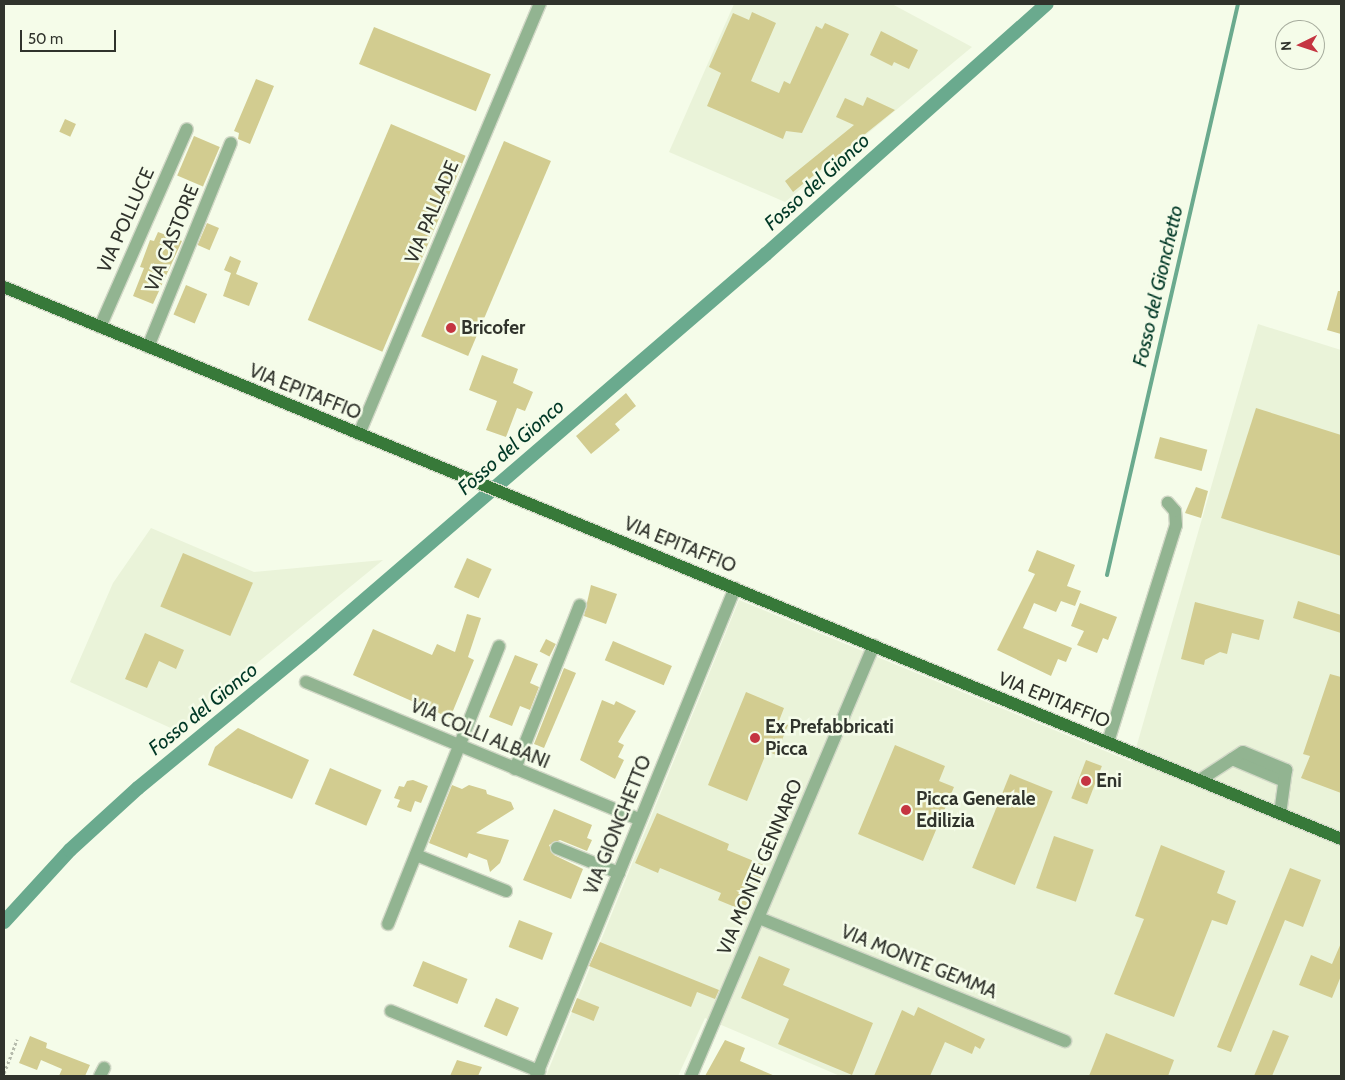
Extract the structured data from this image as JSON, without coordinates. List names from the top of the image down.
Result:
{
  "streets": {
    "main road": ["VIA EPITAFFIO"],
    "street": [
      "VIA PALLADE",
      "VIA POLLUCE",
      "VIA CASTORE",
      "VIA COLLI ALBANI",
      "VIA GIONCHETTO",
      "VIA MONTE GENNARO",
      "VIA MONTE GEMMA"
    ]
  },
  "crossings": [
    ["VIA PALLADE", "VIA EPITAFFIO"],
    ["VIA POLLUCE", "VIA EPITAFFIO"],
    ["VIA CASTORE", "VIA EPITAFFIO"],
    ["VIA EPITAFFIO", "VIA GIONCHETTO"],
    ["VIA EPITAFFIO", "VIA MONTE GENNARO"],
    ["VIA COLLI ALBANI", "VIA GIONCHETTO"],
    ["VIA MONTE GENNARO", "VIA MONTE GEMMA"]
  ],
  "water": ["Fosso del Gionco", "Fosso del Gionchetto"],
  "places": [
    "Bricofer",
    "Ex Prefabbricati Picca",
    "Eni",
    "Picca Generale Edilizia"
  ],
  "scale_bar": "50 m",
  "north": "left"
}
